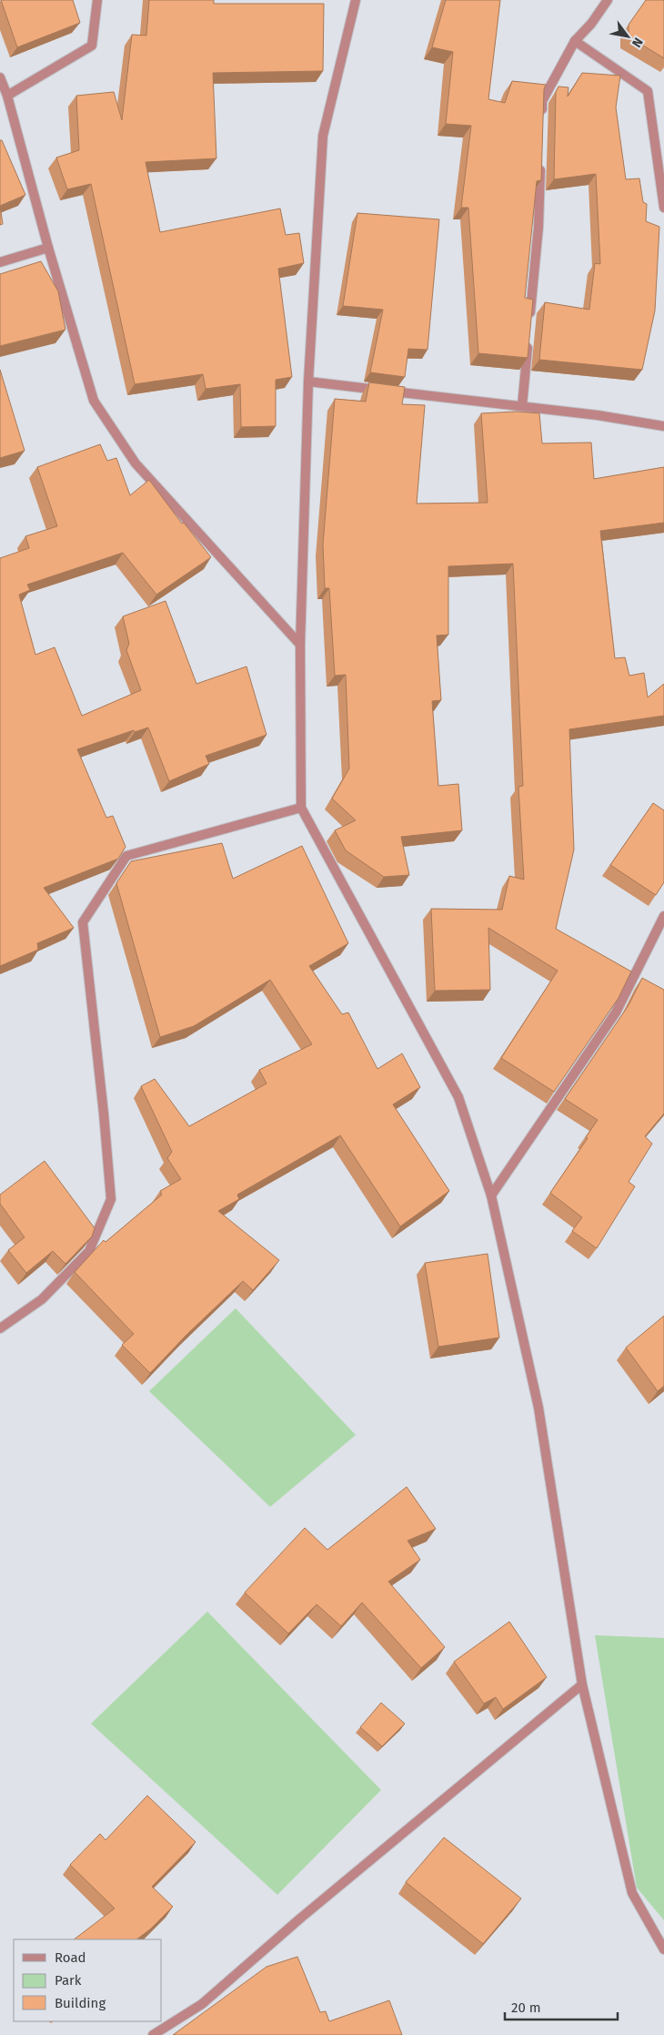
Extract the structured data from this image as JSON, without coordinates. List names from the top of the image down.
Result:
{
  "legend": ["Road", "Park", "Building"],
  "scale_bar": "20 m",
  "north": "bottom right"
}
